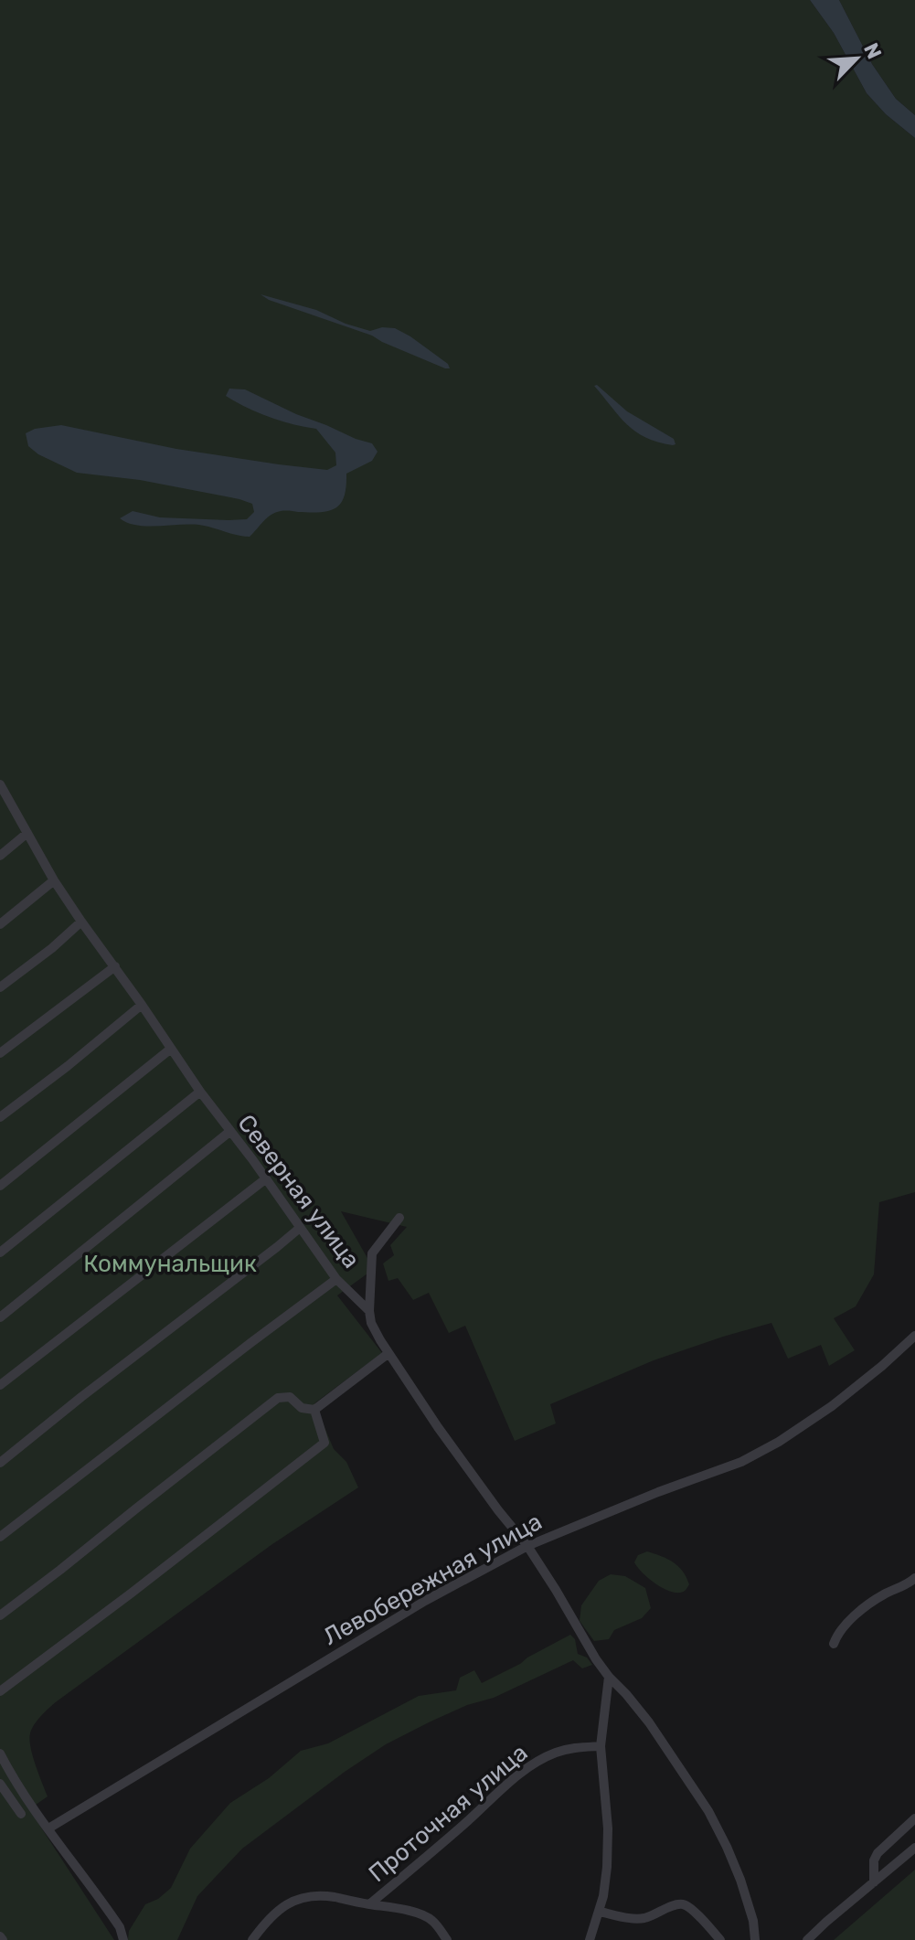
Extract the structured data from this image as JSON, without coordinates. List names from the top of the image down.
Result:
{
  "streets": {
    "street": ["Северная улица", "Левобережная улица", "Проточная улица"]
  },
  "parks": ["Коммунальщик"],
  "north": "top right"
}
